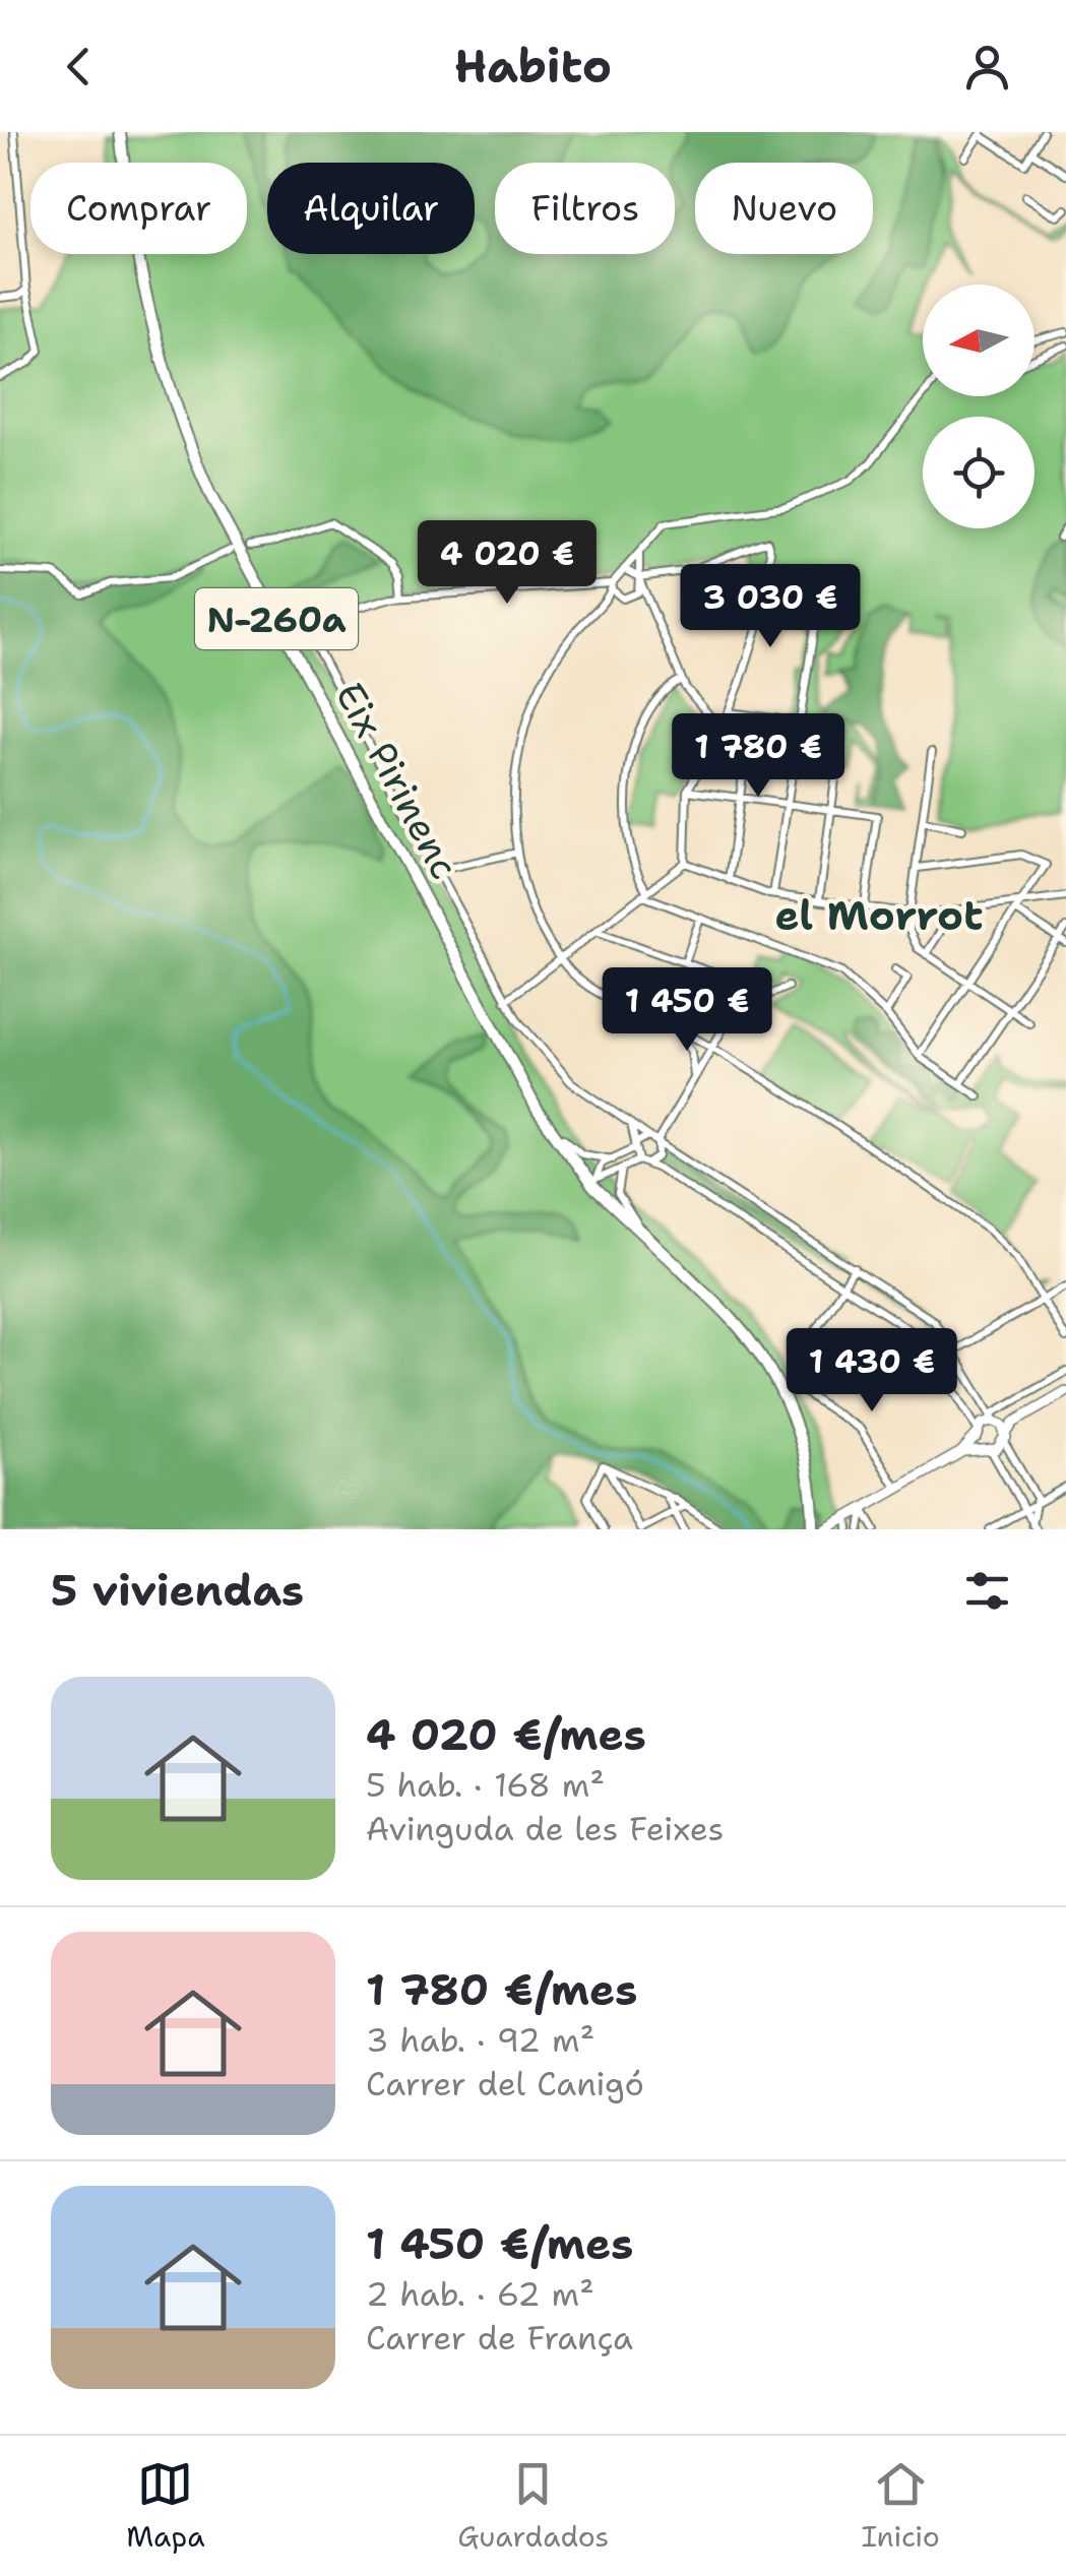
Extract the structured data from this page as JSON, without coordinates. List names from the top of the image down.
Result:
{
  "streets": {
    "main road": ["N-260a", "Eix Pirinenc"]
  },
  "districts": ["el Morrot"],
  "north": "left",
  "page": {
    "header": "Habito",
    "chip": [
      "Comprar",
      "Alquilar",
      "Filtros",
      "Nuevo"
    ],
    "price": [
      "4 020 €",
      "3 030 €",
      "1 780 €",
      "1 450 €",
      "1 430 €"
    ],
    "heading": "5 viviendas",
    "list": [
      {
        "name": "4 020 €/mes",
        "note": "5 hab. · 168 m² · Avinguda de les Feixes"
      },
      {
        "name": "1 780 €/mes",
        "note": "3 hab. · 92 m² · Carrer del Canigó"
      },
      {
        "name": "1 450 €/mes",
        "note": "2 hab. · 62 m² · Carrer de França"
      }
    ],
    "tabs": ["Mapa", "Guardados", "Inicio"]
  }
}
